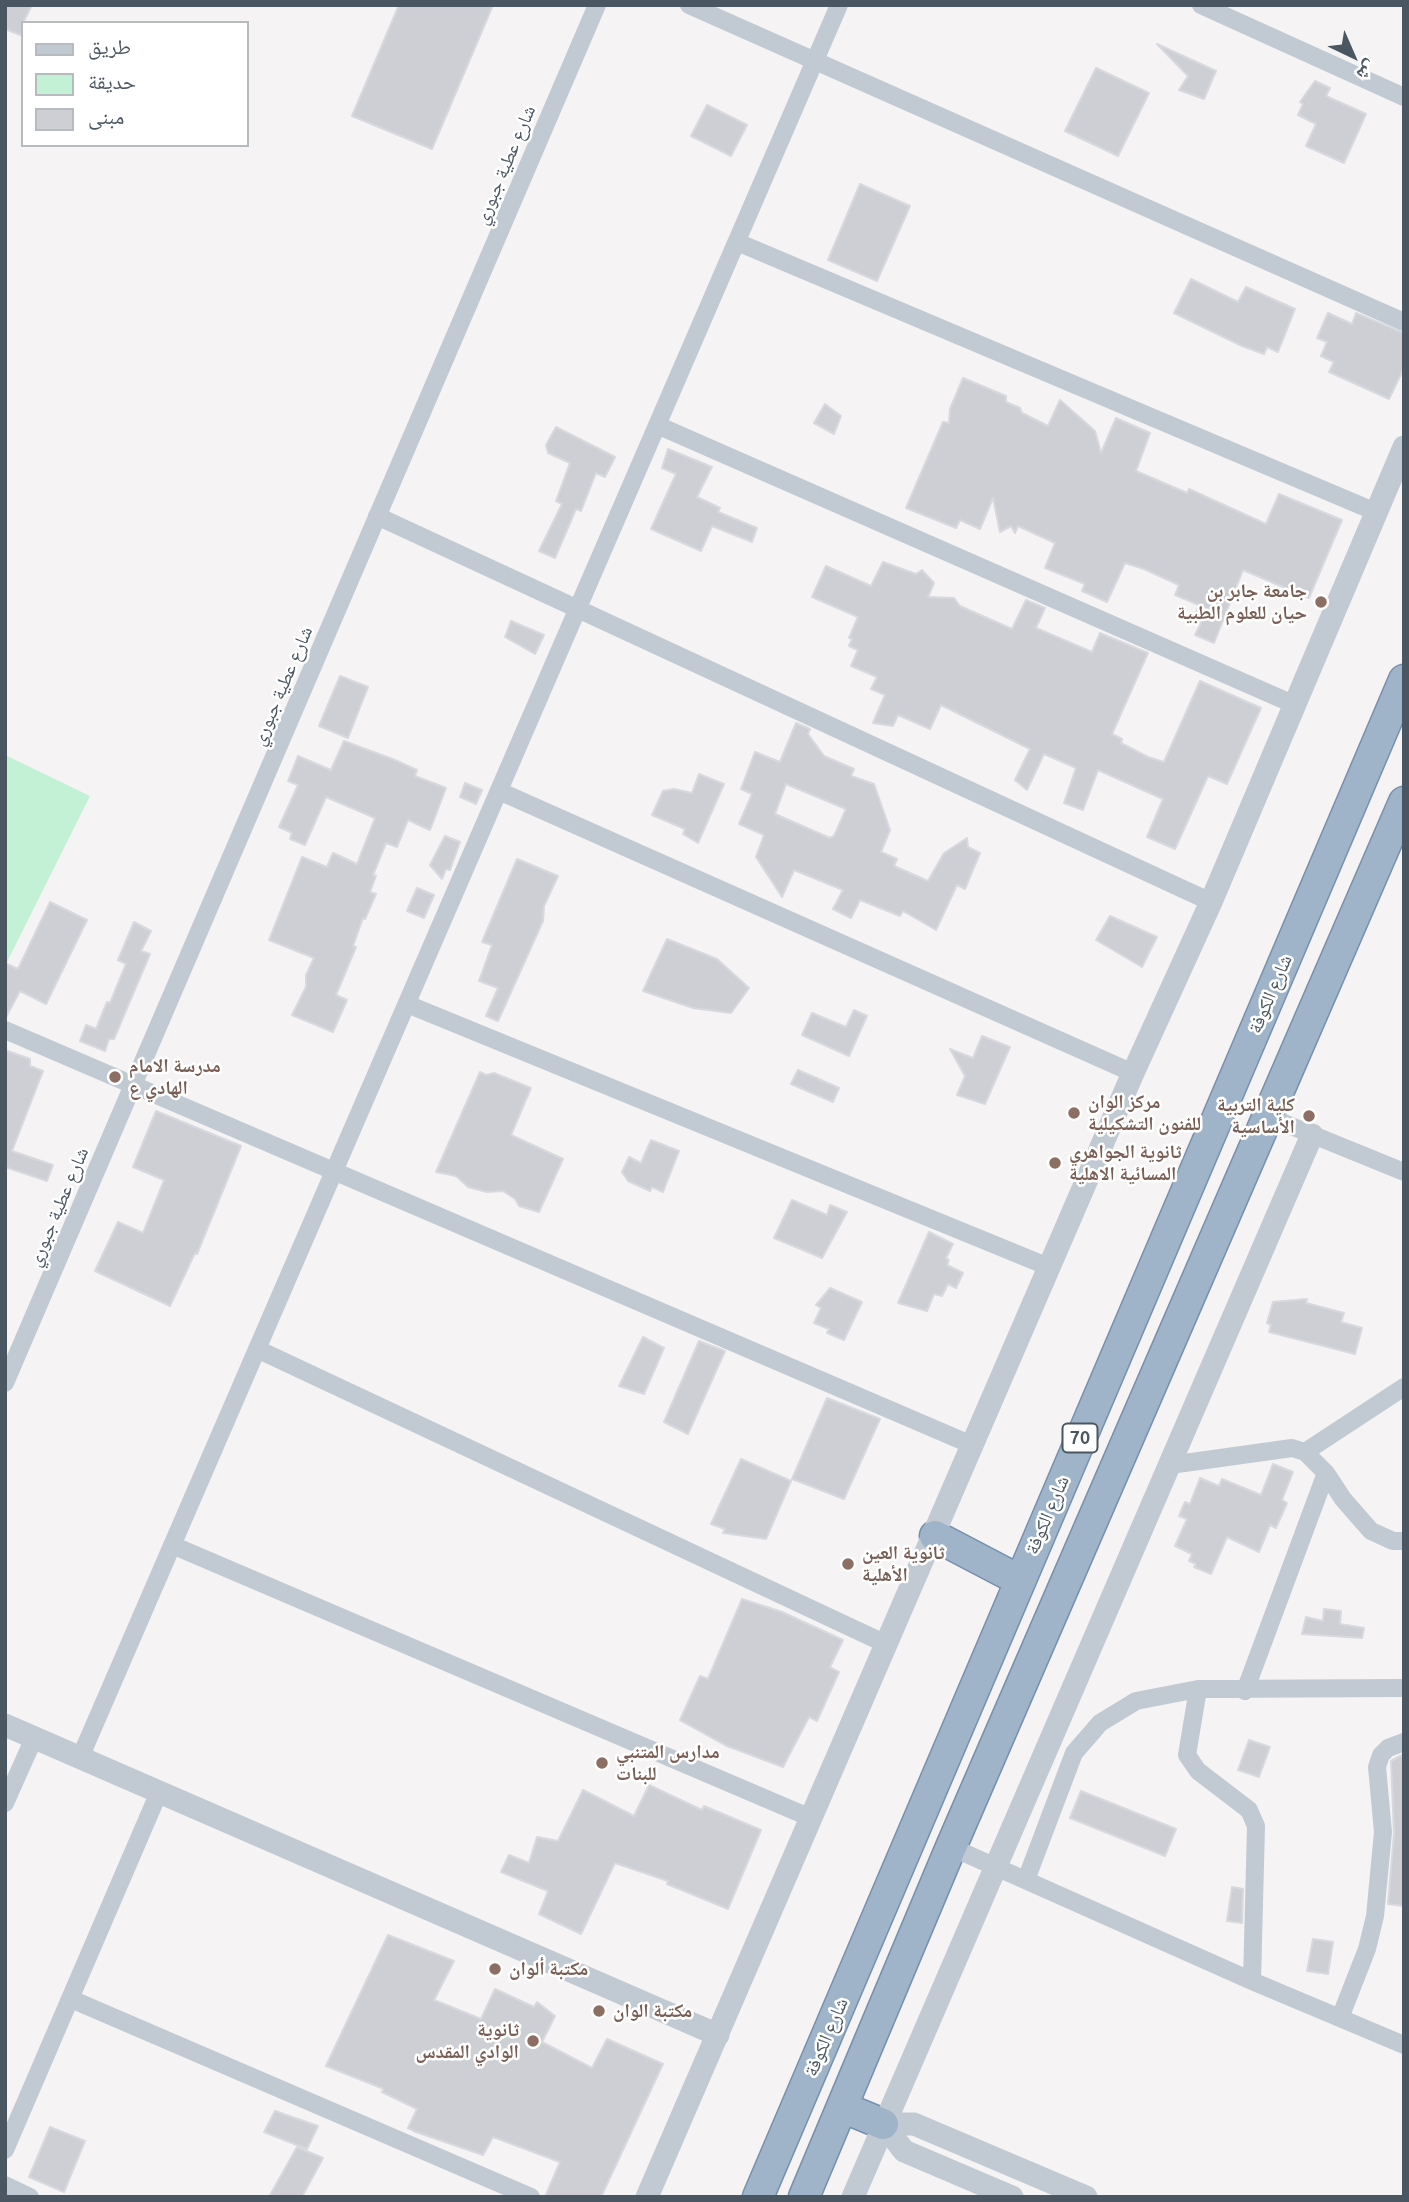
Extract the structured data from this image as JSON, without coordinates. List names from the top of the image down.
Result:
{
  "streets": {
    "highway": ["شارع الكوفة", "70"],
    "street": ["شارع عطية جبوري"]
  },
  "places": [
    "جامعة جابر بن حيان للعلوم الطبية",
    "مدرسة الامام الهادي ع",
    "مركز الوان للفنون التشكيلية",
    "كلية التربية الأساسية",
    "ثانوية الجواهري المسائية الاهلية",
    "ثانوية العين الأهلية",
    "مدارس المتنبي للبنات",
    "مكتبة ألوان",
    "مكتبة الوان",
    "ثانوية الوادي المقدس"
  ],
  "legend": ["طريق", "حديقة", "مبنى"],
  "north": "bottom right"
}
